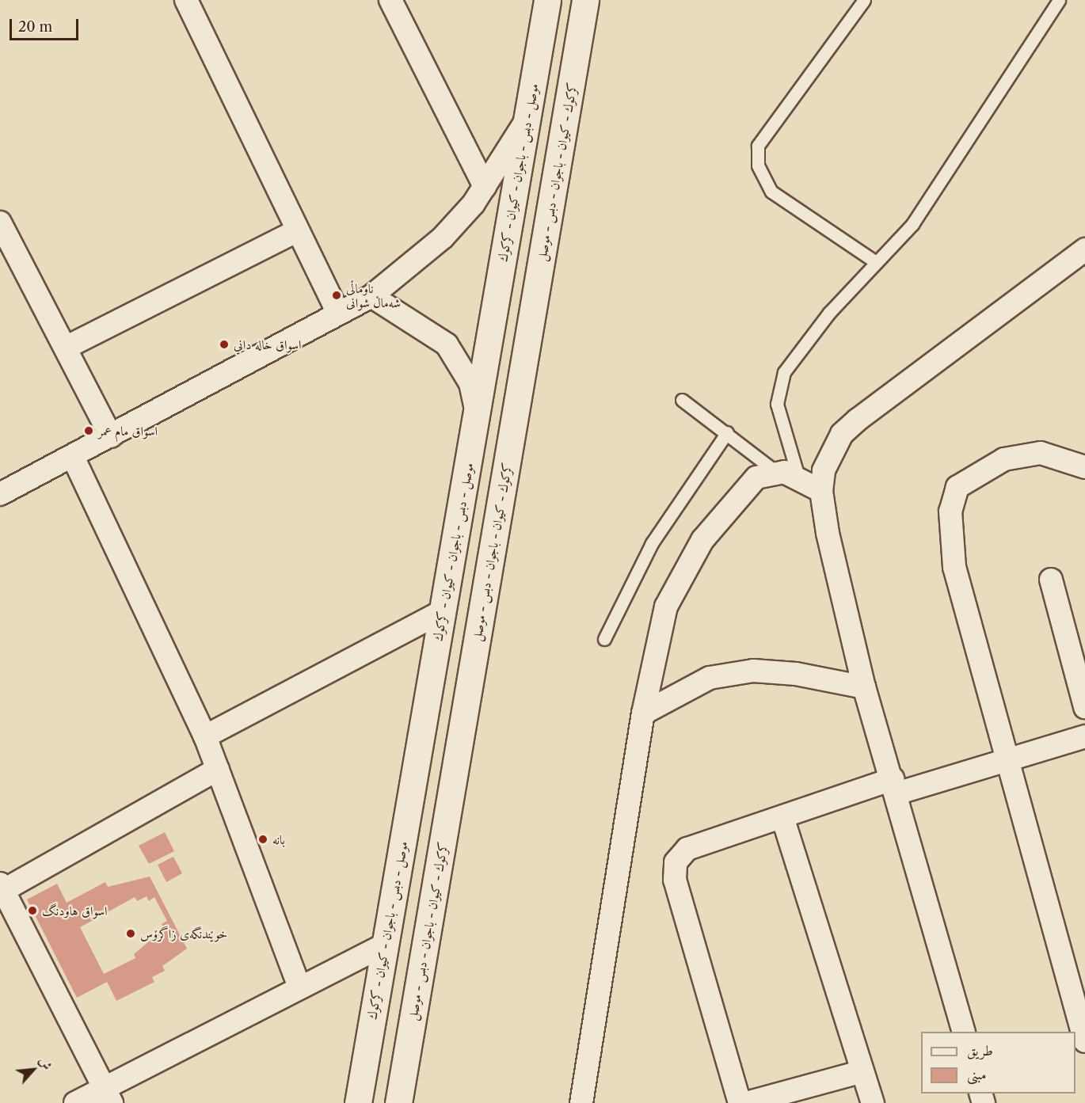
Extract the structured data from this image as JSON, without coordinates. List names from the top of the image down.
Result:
{
  "streets": {
    "main road": ["كركوك - كيوان - باجوان - دبس - موصل", "موصل - دبس - باجوان - كيوان - كركوك"]
  },
  "places": [
    "ناوماڵی شەماڵ شوانی",
    "اسواق خاله داني",
    "اسواق مام عمر",
    "بانە",
    "اسواق هاودنگ",
    "خوێندنگەی زاگرۆس"
  ],
  "legend": ["طريق", "مبنى"],
  "scale_bar": "20 m",
  "north": "top right"
}
